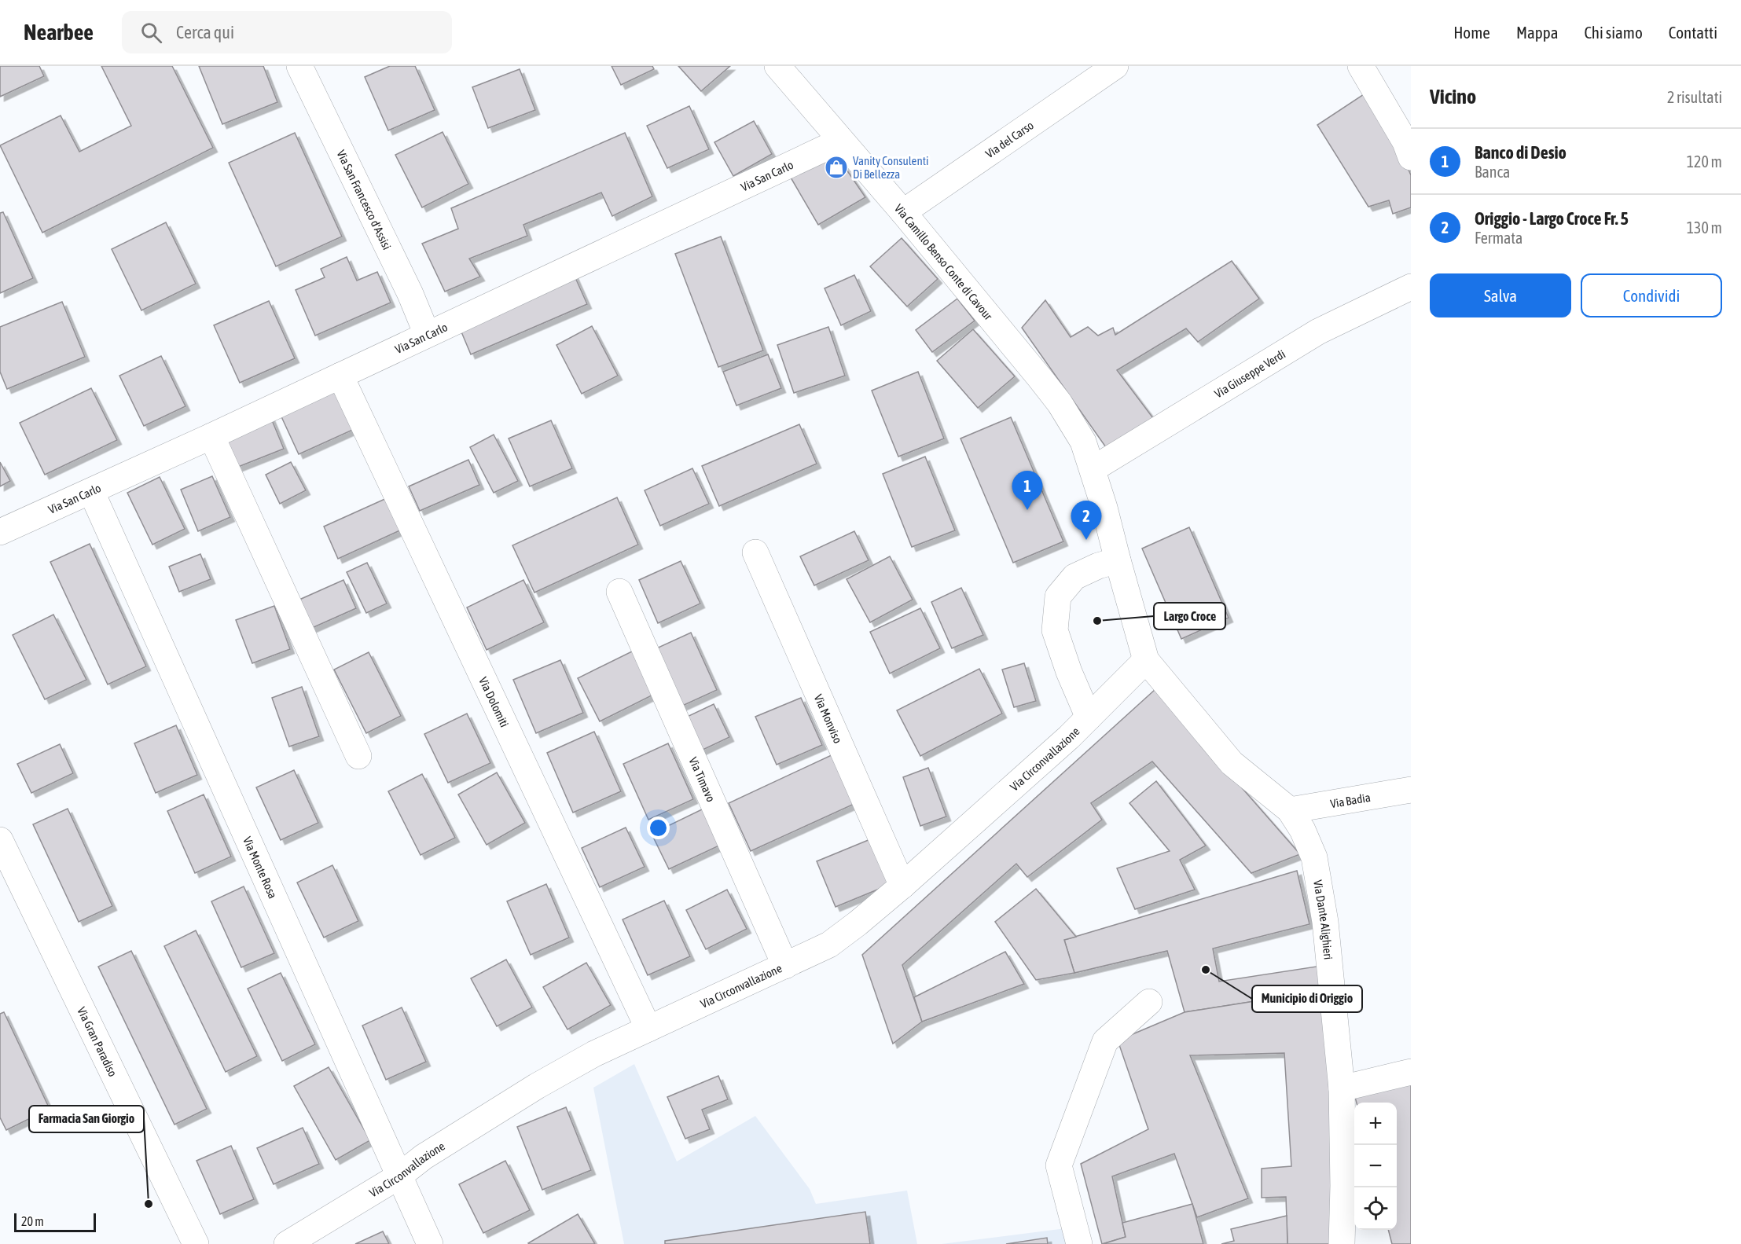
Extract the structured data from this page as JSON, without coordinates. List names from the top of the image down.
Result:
{
  "streets": {
    "street": [
      "Via del Carso",
      "Via San Carlo",
      "Via San Francesco d'Assisi",
      "Via Camillo Benso Conte di Cavour",
      "Via Giuseppe Verdi",
      "Via Dolomiti",
      "Via Monviso",
      "Via Circonvallazione",
      "Via Timavo",
      "Via Badia",
      "Via Monte Rosa",
      "Via Dante Alighieri",
      "Via Gran Paradiso"
    ]
  },
  "crossings": [
    ["Via del Carso", "Via Camillo Benso Conte di Cavour"],
    ["Via San Carlo", "Via San Francesco d'Assisi"],
    ["Via San Carlo", "Via Camillo Benso Conte di Cavour"],
    ["Via San Carlo", "Via Dolomiti"],
    ["Via San Carlo", "Via Monte Rosa"],
    ["Via Camillo Benso Conte di Cavour", "Via Giuseppe Verdi"],
    ["Via Camillo Benso Conte di Cavour", "Via Circonvallazione"],
    ["Via Camillo Benso Conte di Cavour", "Via Dante Alighieri"],
    ["Via Dolomiti", "Via Circonvallazione"],
    ["Via Monviso", "Via Circonvallazione"],
    ["Via Circonvallazione", "Via Timavo"],
    ["Via Circonvallazione", "Via Monte Rosa"],
    ["Via Circonvallazione", "Via Dante Alighieri"],
    ["Via Badia", "Via Dante Alighieri"]
  ],
  "places": {
    "shop": ["Vanity Consulenti Di Bellezza"],
    "other": ["Largo Croce", "Municipio di Origgio", "Farmacia San Giorgio"]
  },
  "scale_bar": "20 m",
  "page": {
    "header": "Nearbee",
    "search": "Cerca qui",
    "nav": [
      "Home",
      "Mappa",
      "Chi siamo",
      "Contatti"
    ],
    "heading": ["Vicino", "2 risultati"],
    "list": [
      {
        "mark": "1",
        "name": "Banco di Desio",
        "note": "Banca",
        "value": "120 m"
      },
      {
        "mark": "2",
        "name": "Origgio - Largo Croce Fr. 5",
        "note": "Fermata",
        "value": "130 m"
      }
    ],
    "buttons": ["Salva", "Condividi"],
    "pins": ["1", "2"],
    "map_buttons": ["+", "−"],
    "scale": "20 m"
  }
}
